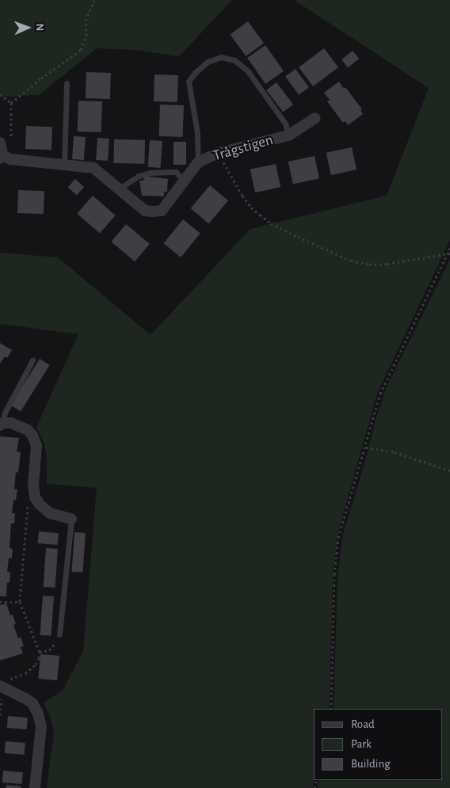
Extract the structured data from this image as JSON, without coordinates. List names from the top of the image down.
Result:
{
  "streets": {
    "street": ["Trågstigen"]
  },
  "legend": ["Road", "Park", "Building"],
  "north": "right"
}
